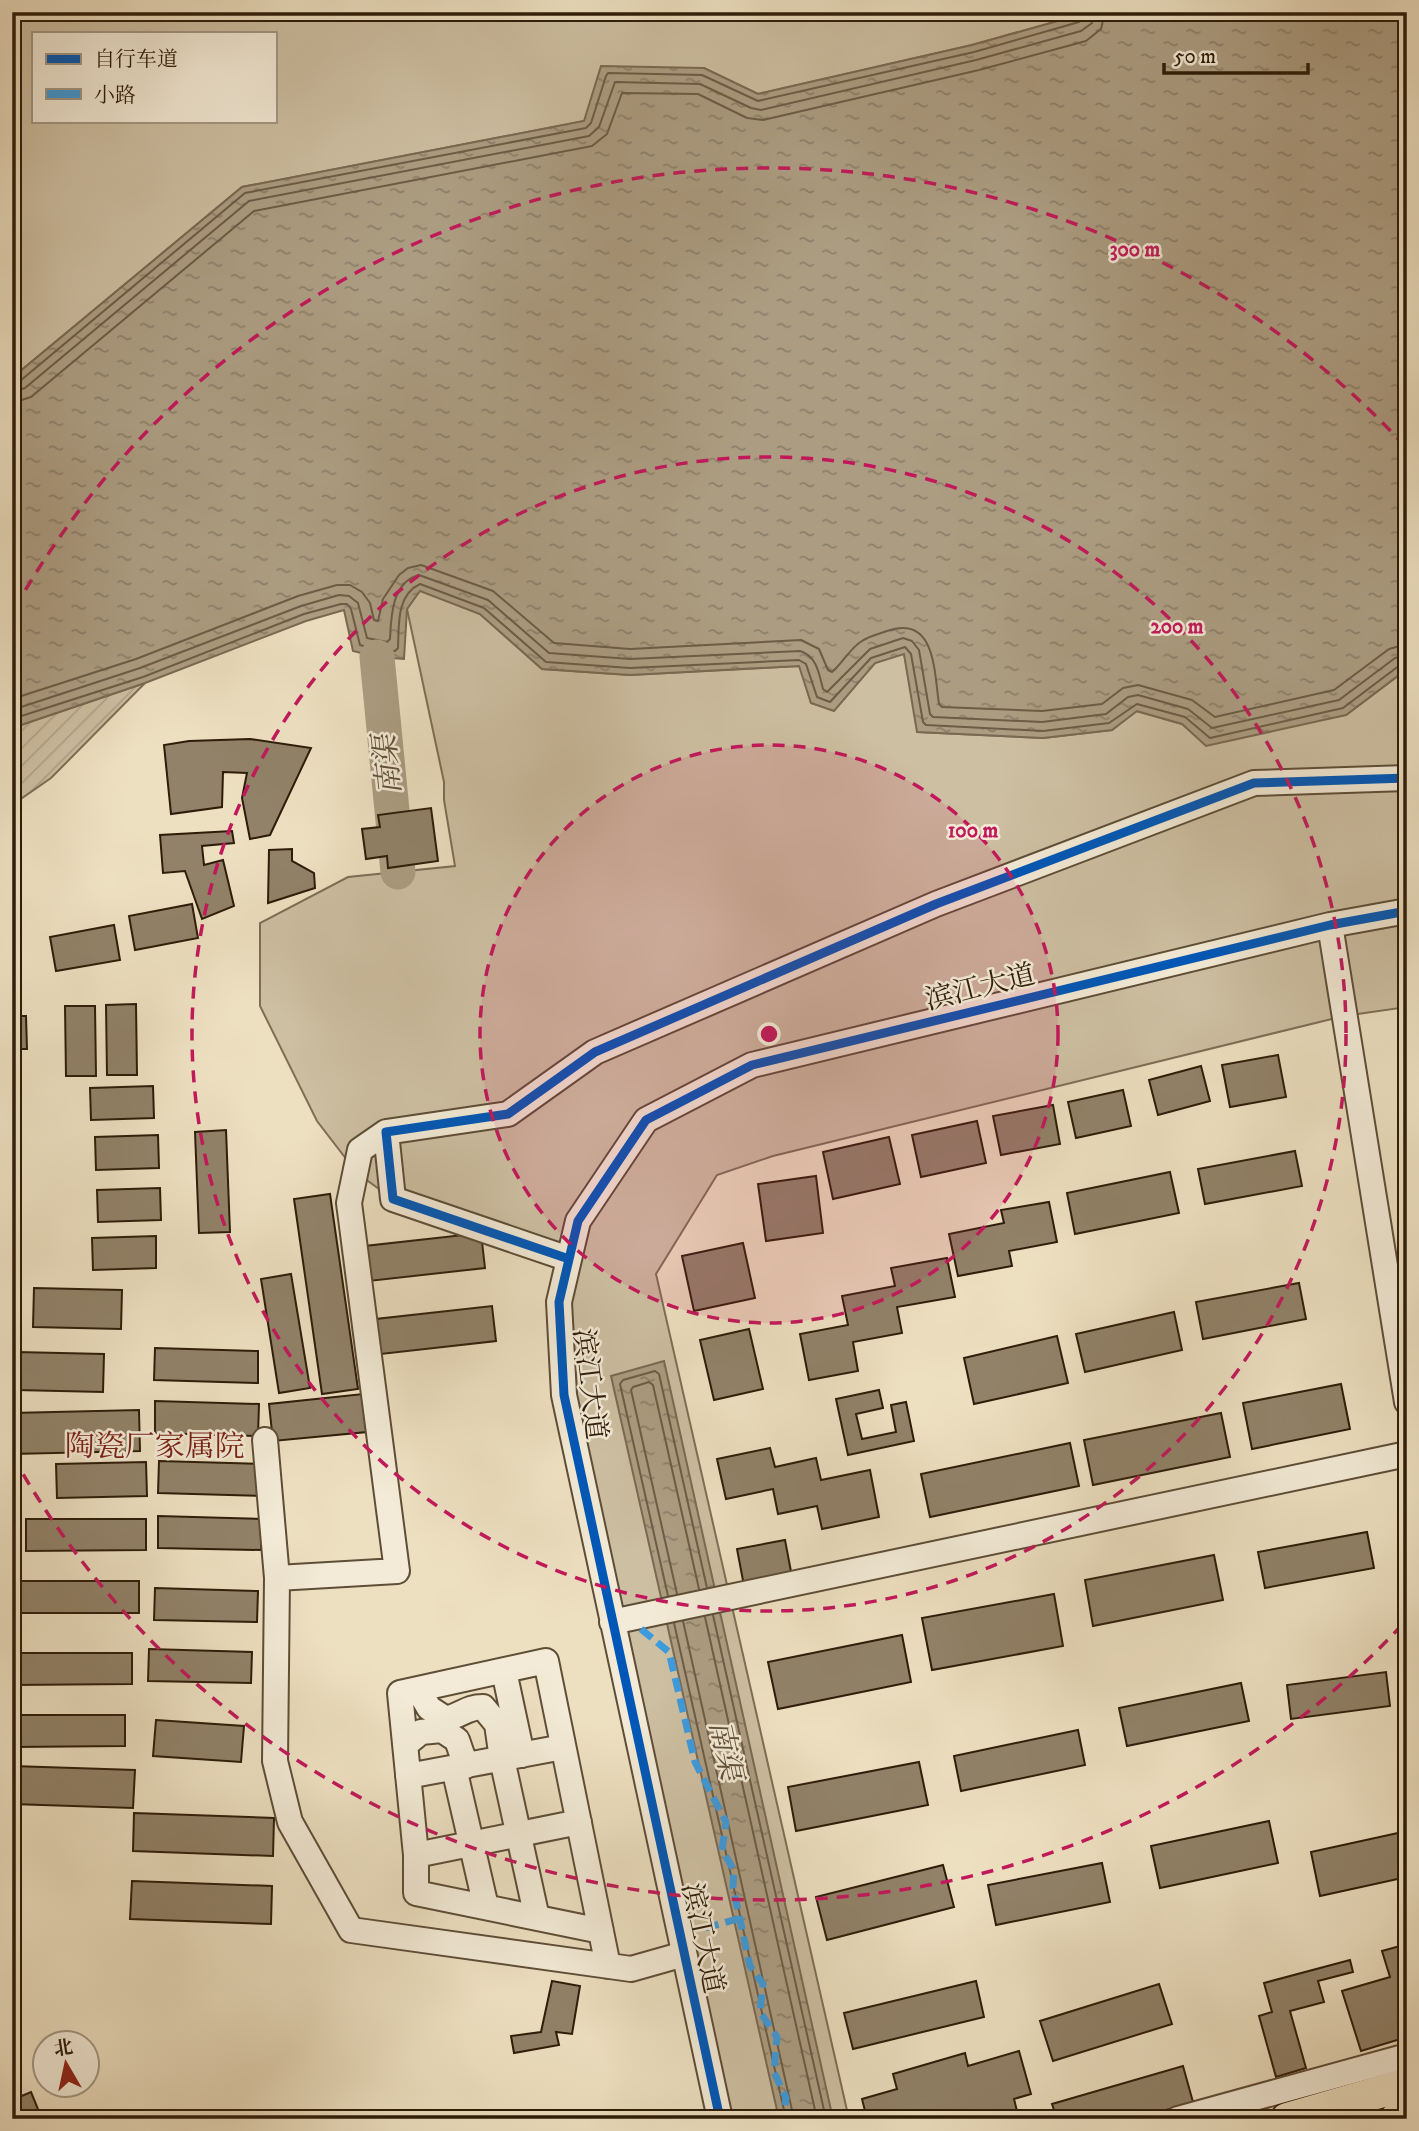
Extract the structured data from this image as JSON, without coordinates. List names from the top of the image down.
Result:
{
  "streets": {
    "street": ["滨江大道"]
  },
  "districts": ["陶瓷厂家属院"],
  "water": ["南渠"],
  "legend": ["自行车道", "小路"],
  "scale_bar": "50 m",
  "north": "top",
  "rings": ["300 m", "200 m", "100 m"]
}
